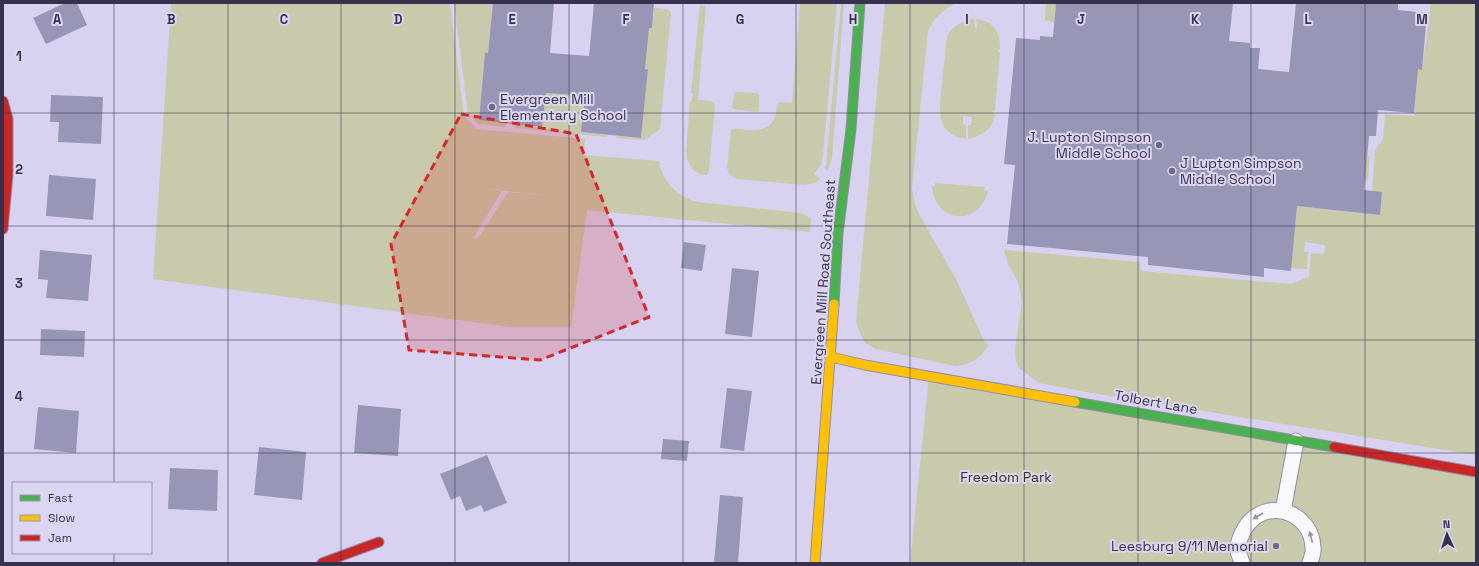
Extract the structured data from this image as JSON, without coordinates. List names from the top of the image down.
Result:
{
  "streets": {
    "street": ["Evergreen Mill Road Southeast", "Tolbert Lane"]
  },
  "crossings": [
    ["Evergreen Mill Road Southeast", "Tolbert Lane"]
  ],
  "parks": ["Freedom Park"],
  "places": [
    "Evergreen Mill Elementary School",
    "J. Lupton Simpson Middle School",
    "J Lupton Simpson Middle School",
    "Leesburg 9/11 Memorial"
  ],
  "legend": ["Fast", "Slow", "Jam"],
  "north": "top",
  "grid": {
    "columns": [
      "A",
      "B",
      "C",
      "D",
      "E",
      "F",
      "G",
      "H",
      "I",
      "J",
      "K",
      "L",
      "M"
    ],
    "rows": [
      "1",
      "2",
      "3",
      "4"
    ]
  }
}
